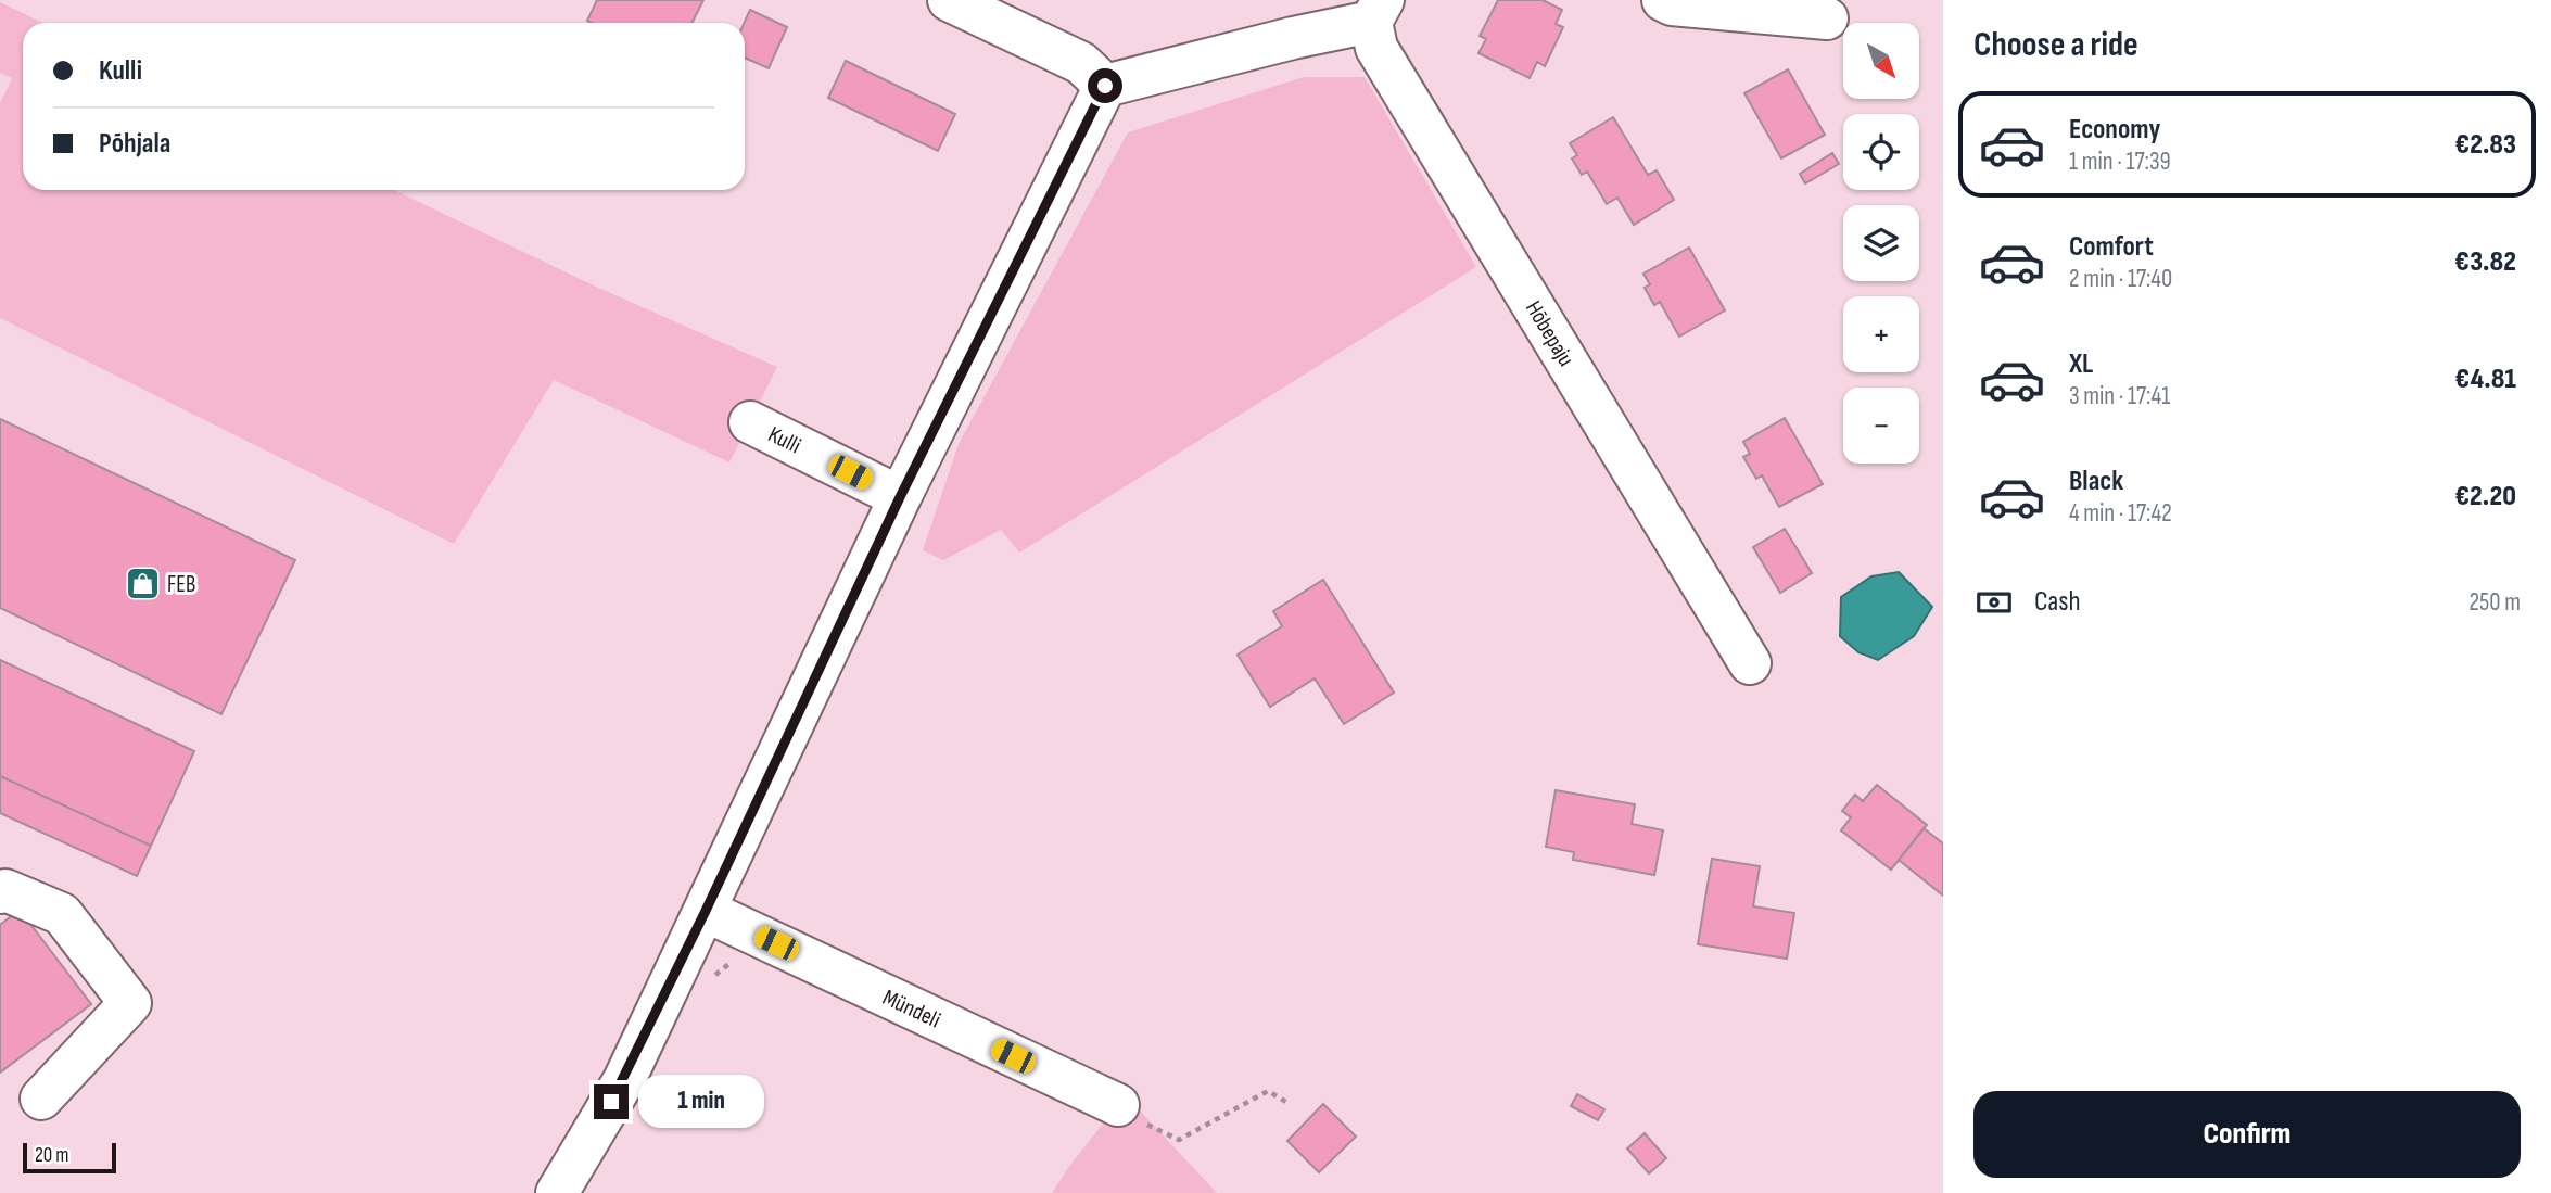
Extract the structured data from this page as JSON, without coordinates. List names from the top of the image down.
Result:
{
  "streets": {
    "street": ["Hõbepaju", "Kulli", "Mündeli"]
  },
  "places": {
    "shop": ["FEB"]
  },
  "scale_bar": "20 m",
  "north": "bottom right",
  "page": {
    "heading": "Choose a ride",
    "map_buttons": ["+", "−"],
    "banner": ["Kulli", "Põhjala"],
    "list": [
      {
        "name": "Economy",
        "note": "1 min · 17:39",
        "value": "€2.83"
      },
      {
        "name": "Comfort",
        "note": "2 min · 17:40",
        "value": "€3.82"
      },
      {
        "name": "XL",
        "note": "3 min · 17:41",
        "value": "€4.81"
      },
      {
        "name": "Black",
        "note": "4 min · 17:42",
        "value": "€2.20"
      }
    ],
    "pay": ["Cash", "250 m"],
    "bubble": "1 min",
    "buttons": "Confirm",
    "scale": "20 m"
  }
}
